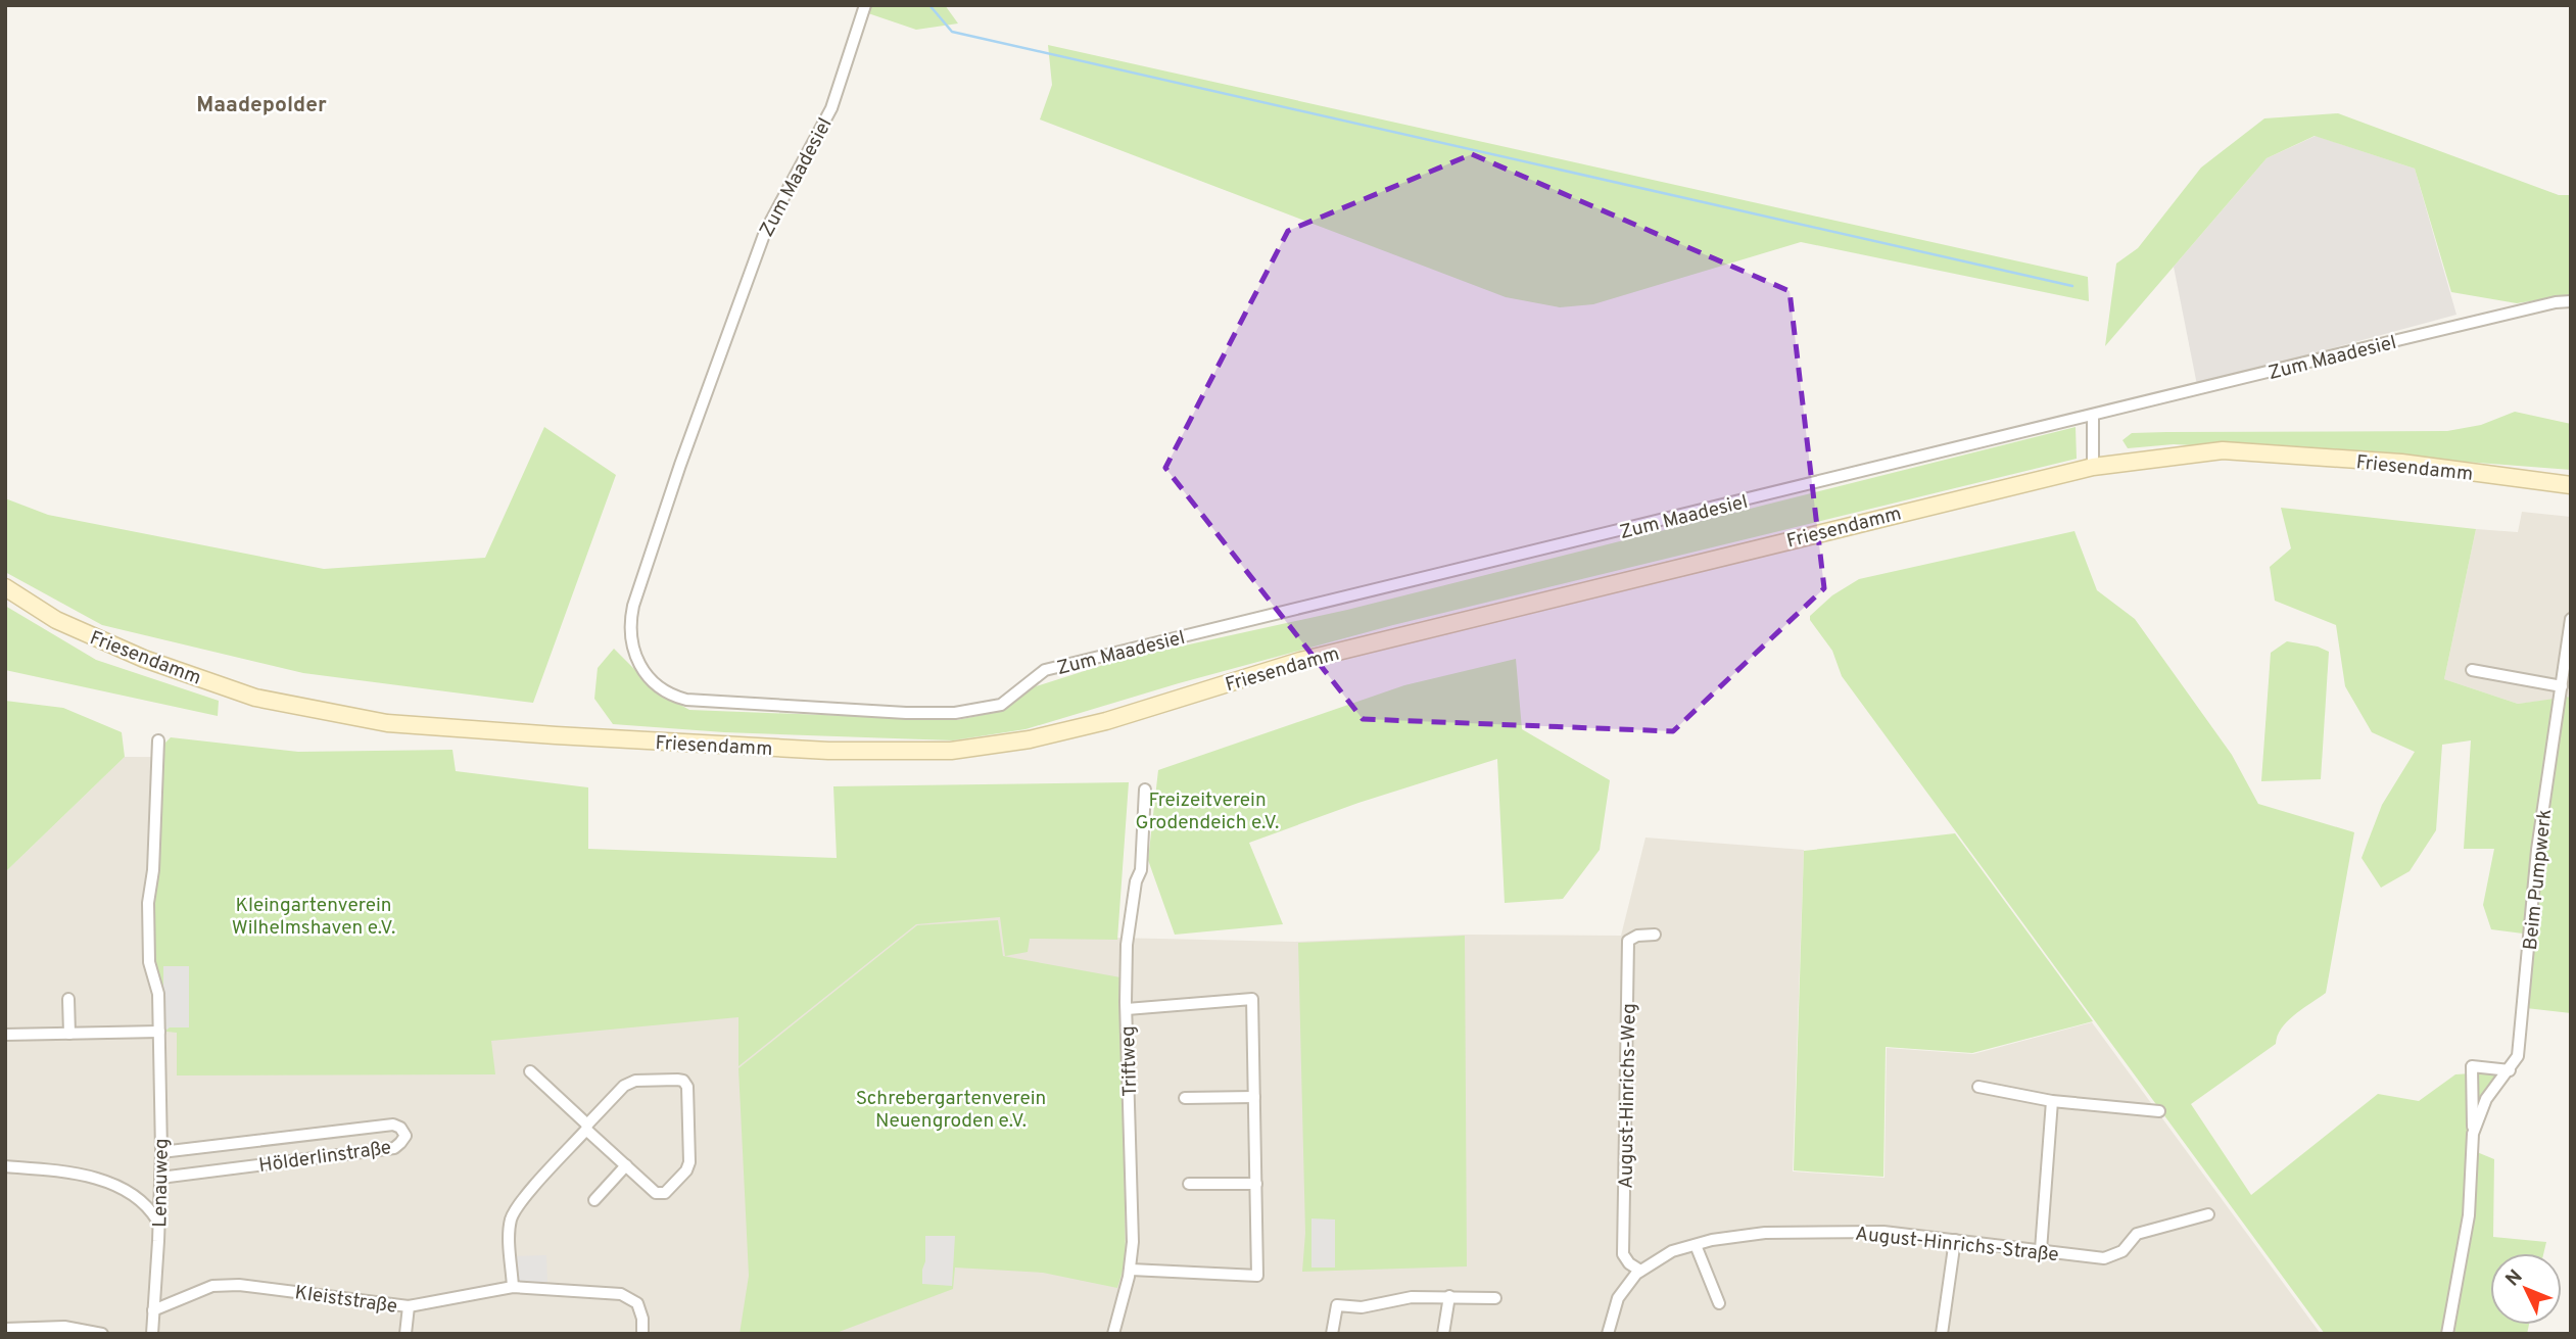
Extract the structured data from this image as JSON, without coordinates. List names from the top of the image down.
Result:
{
  "streets": {
    "main road": ["Friesendamm"],
    "street": [
      "Zum Maadesiel",
      "Beim Pumpwerk",
      "Triftweg",
      "August-Hinrichs-Weg",
      "Hölderlinstraße",
      "Lenauweg",
      "August-Hinrichs-Straße",
      "Kleiststraße"
    ]
  },
  "crossings": [
    ["August-Hinrichs-Weg", "August-Hinrichs-Straße"],
    ["Hölderlinstraße", "Lenauweg"],
    ["Lenauweg", "Kleiststraße"]
  ],
  "districts": ["Maadepolder"],
  "parks": ["Freizeitverein Grodendeich e.V.", "Kleingartenverein Wilhelmshaven e.V.", "Schrebergartenverein Neuengroden e.V."],
  "north": "top left"
}
